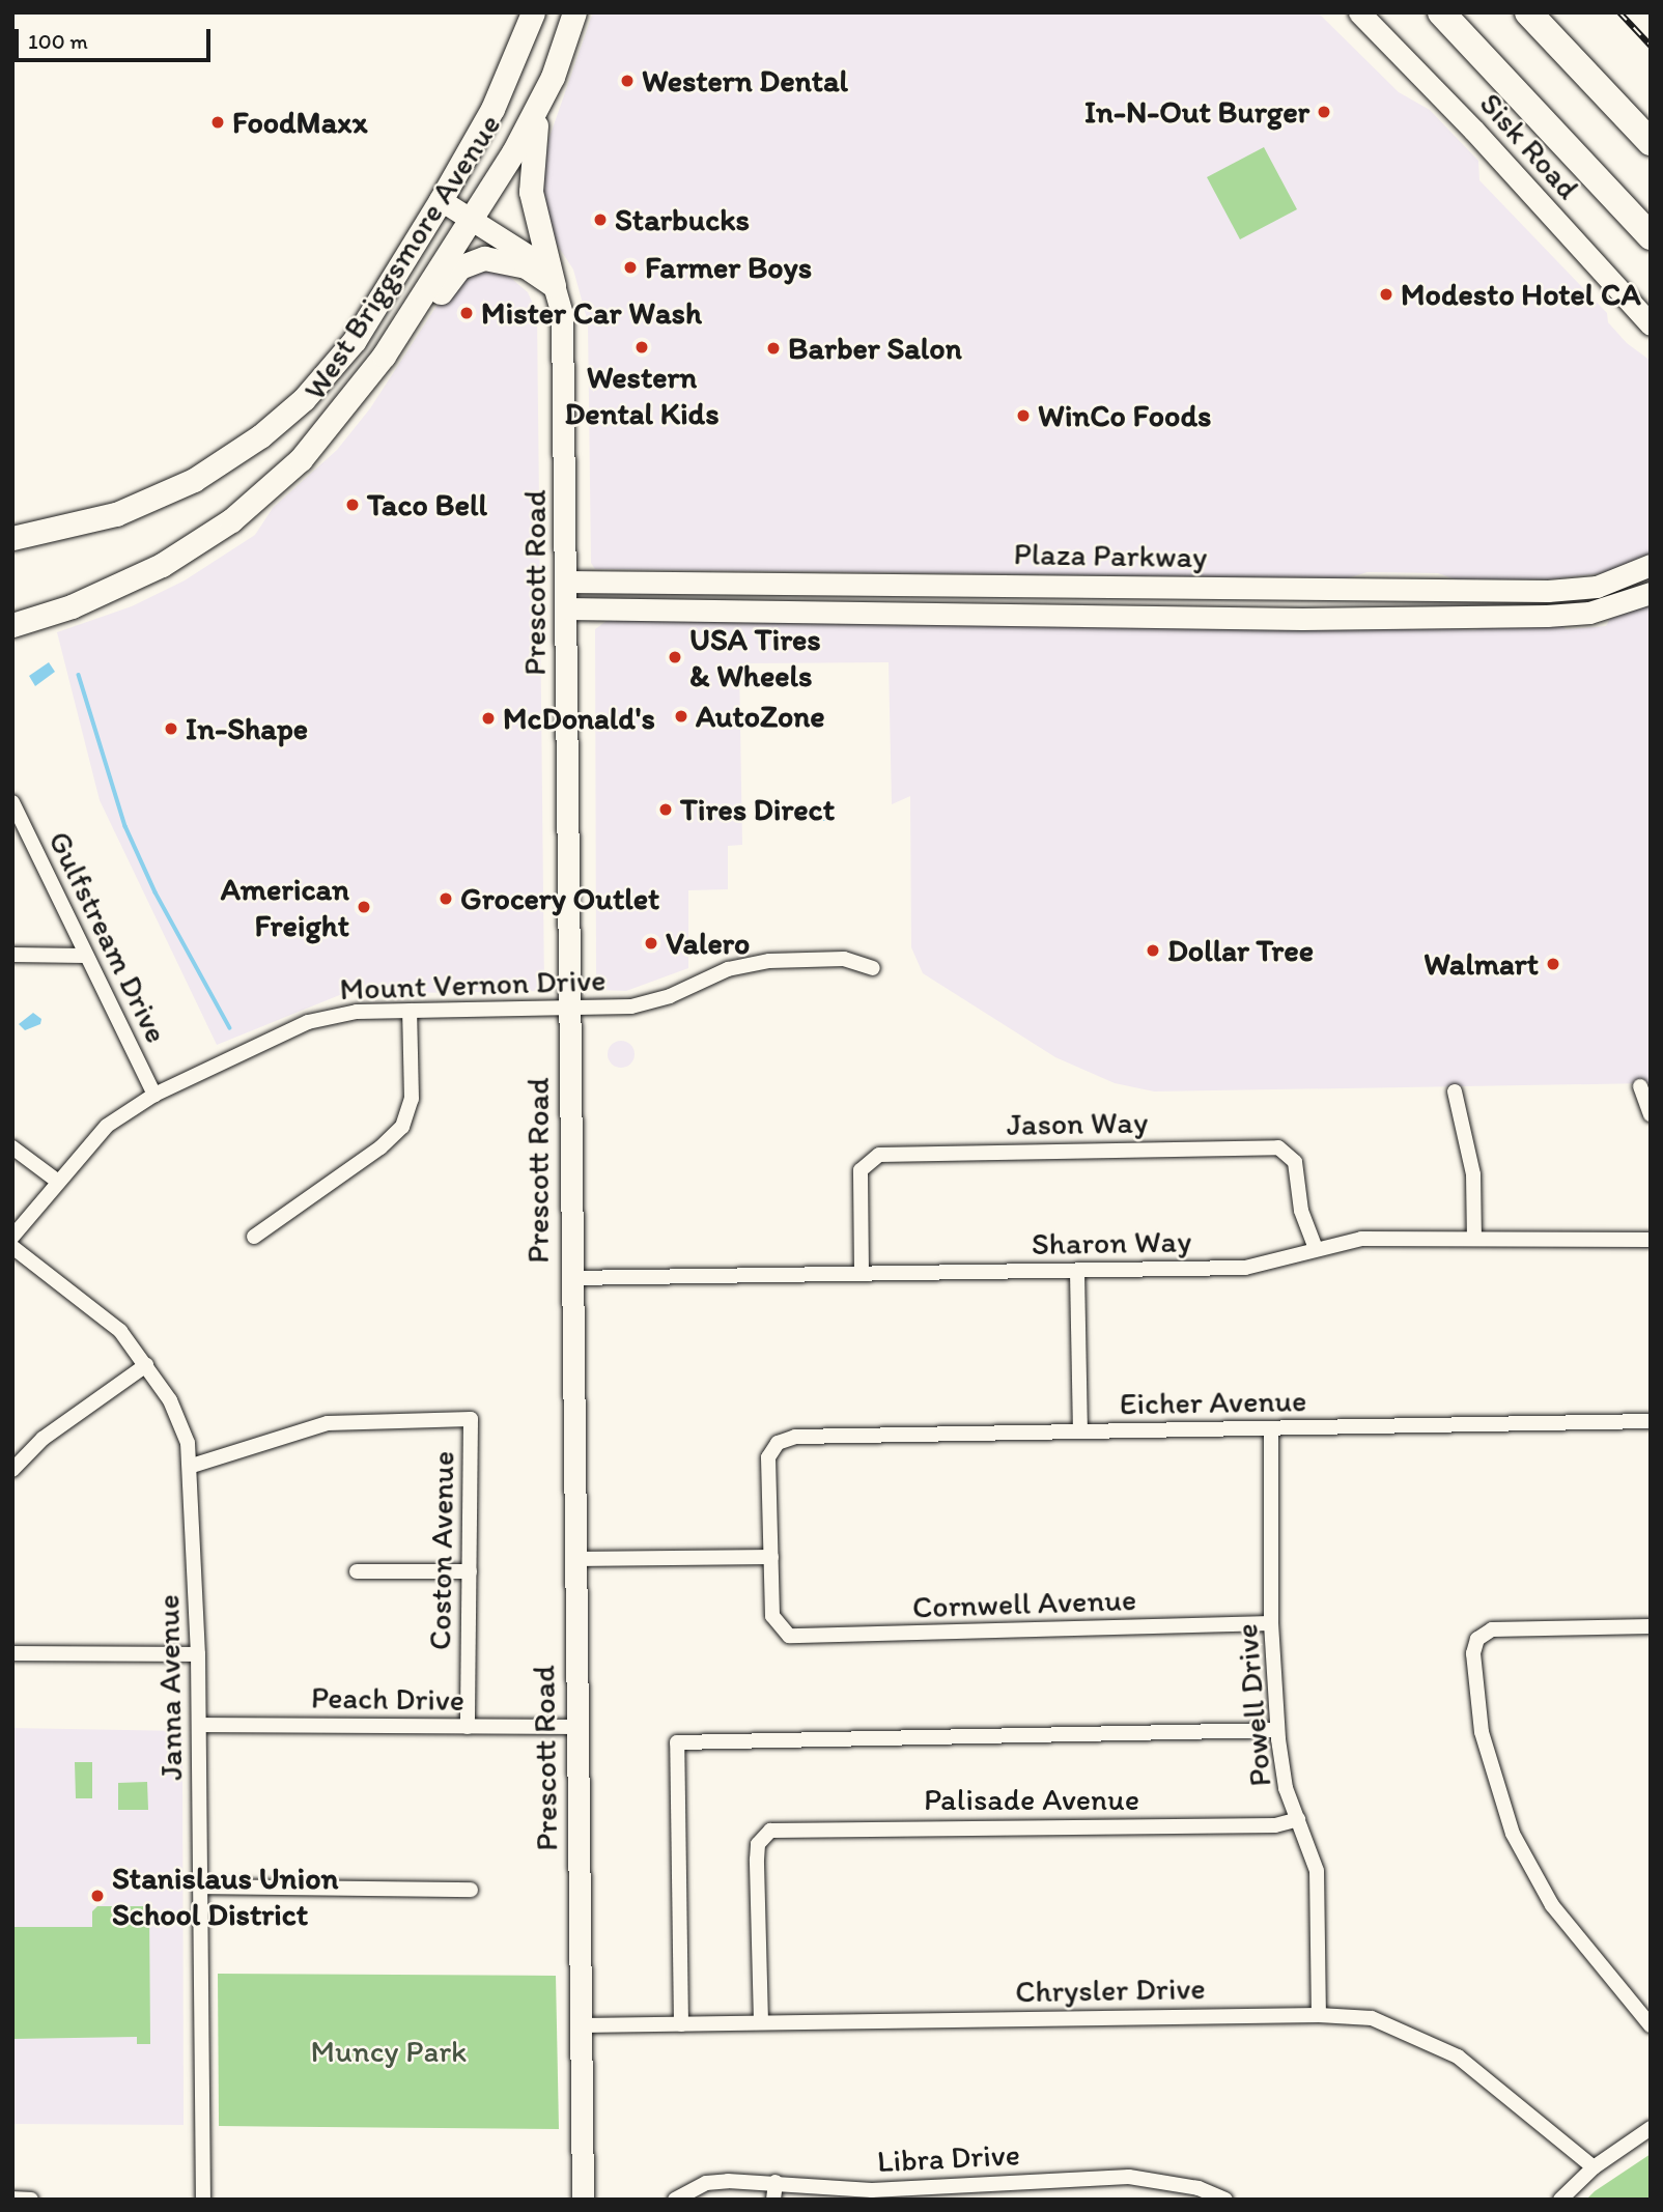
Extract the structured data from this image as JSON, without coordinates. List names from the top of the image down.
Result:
{
  "streets": {
    "main road": [
      "Sisk Road",
      "West Briggsmore Avenue",
      "Plaza Parkway",
      "Prescott Road"
    ],
    "street": [
      "Gulfstream Drive",
      "Mount Vernon Drive",
      "Jason Way",
      "Sharon Way",
      "Eicher Avenue",
      "Coston Avenue",
      "Cornwell Avenue",
      "Janna Avenue",
      "Peach Drive",
      "Powell Drive",
      "Palisade Avenue",
      "Chrysler Drive",
      "Libra Drive"
    ]
  },
  "crossings": [
    ["West Briggsmore Avenue", "Prescott Road"],
    ["Plaza Parkway", "Prescott Road"],
    ["Prescott Road", "Mount Vernon Drive"],
    ["Prescott Road", "Sharon Way"],
    ["Prescott Road", "Peach Drive"],
    ["Prescott Road", "Chrysler Drive"],
    ["Gulfstream Drive", "Mount Vernon Drive"],
    ["Jason Way", "Sharon Way"],
    ["Eicher Avenue", "Cornwell Avenue"],
    ["Eicher Avenue", "Powell Drive"],
    ["Coston Avenue", "Janna Avenue"],
    ["Coston Avenue", "Peach Drive"],
    ["Cornwell Avenue", "Powell Drive"],
    ["Janna Avenue", "Peach Drive"],
    ["Powell Drive", "Palisade Avenue"],
    ["Powell Drive", "Chrysler Drive"],
    ["Palisade Avenue", "Chrysler Drive"]
  ],
  "parks": ["Muncy Park"],
  "places": [
    "Western Dental",
    "In-N-Out Burger",
    "FoodMaxx",
    "Starbucks",
    "Farmer Boys",
    "Modesto Hotel CA",
    "Mister Car Wash",
    "Western Dental Kids",
    "Barber Salon",
    "WinCo Foods",
    "Taco Bell",
    "USA Tires & Wheels",
    "AutoZone",
    "McDonald's",
    "In-Shape",
    "Tires Direct",
    "Grocery Outlet",
    "American Freight",
    "Valero",
    "Dollar Tree",
    "Walmart",
    "Stanislaus Union School District"
  ],
  "scale_bar": "100 m"
}
